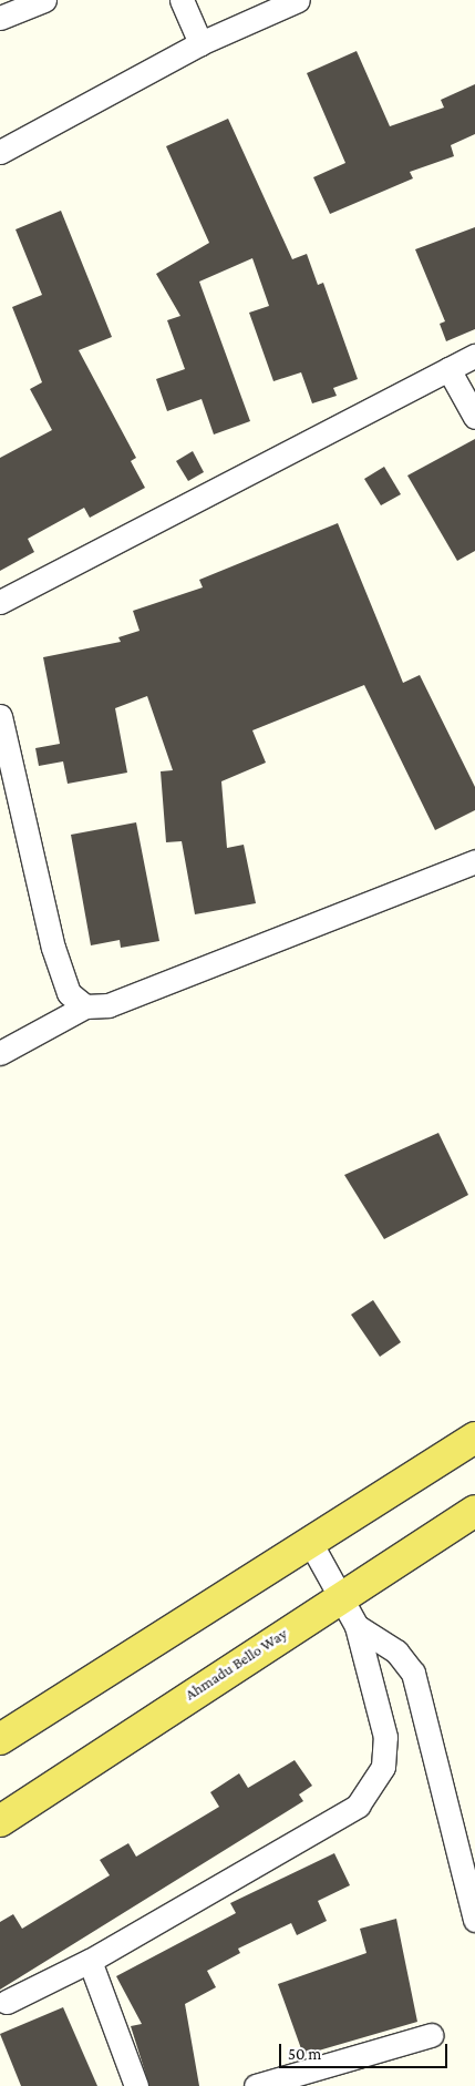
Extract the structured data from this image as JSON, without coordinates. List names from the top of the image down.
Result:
{
  "streets": {
    "main road": ["Ahmadu Bello Way"]
  },
  "scale_bar": "50 m"
}
